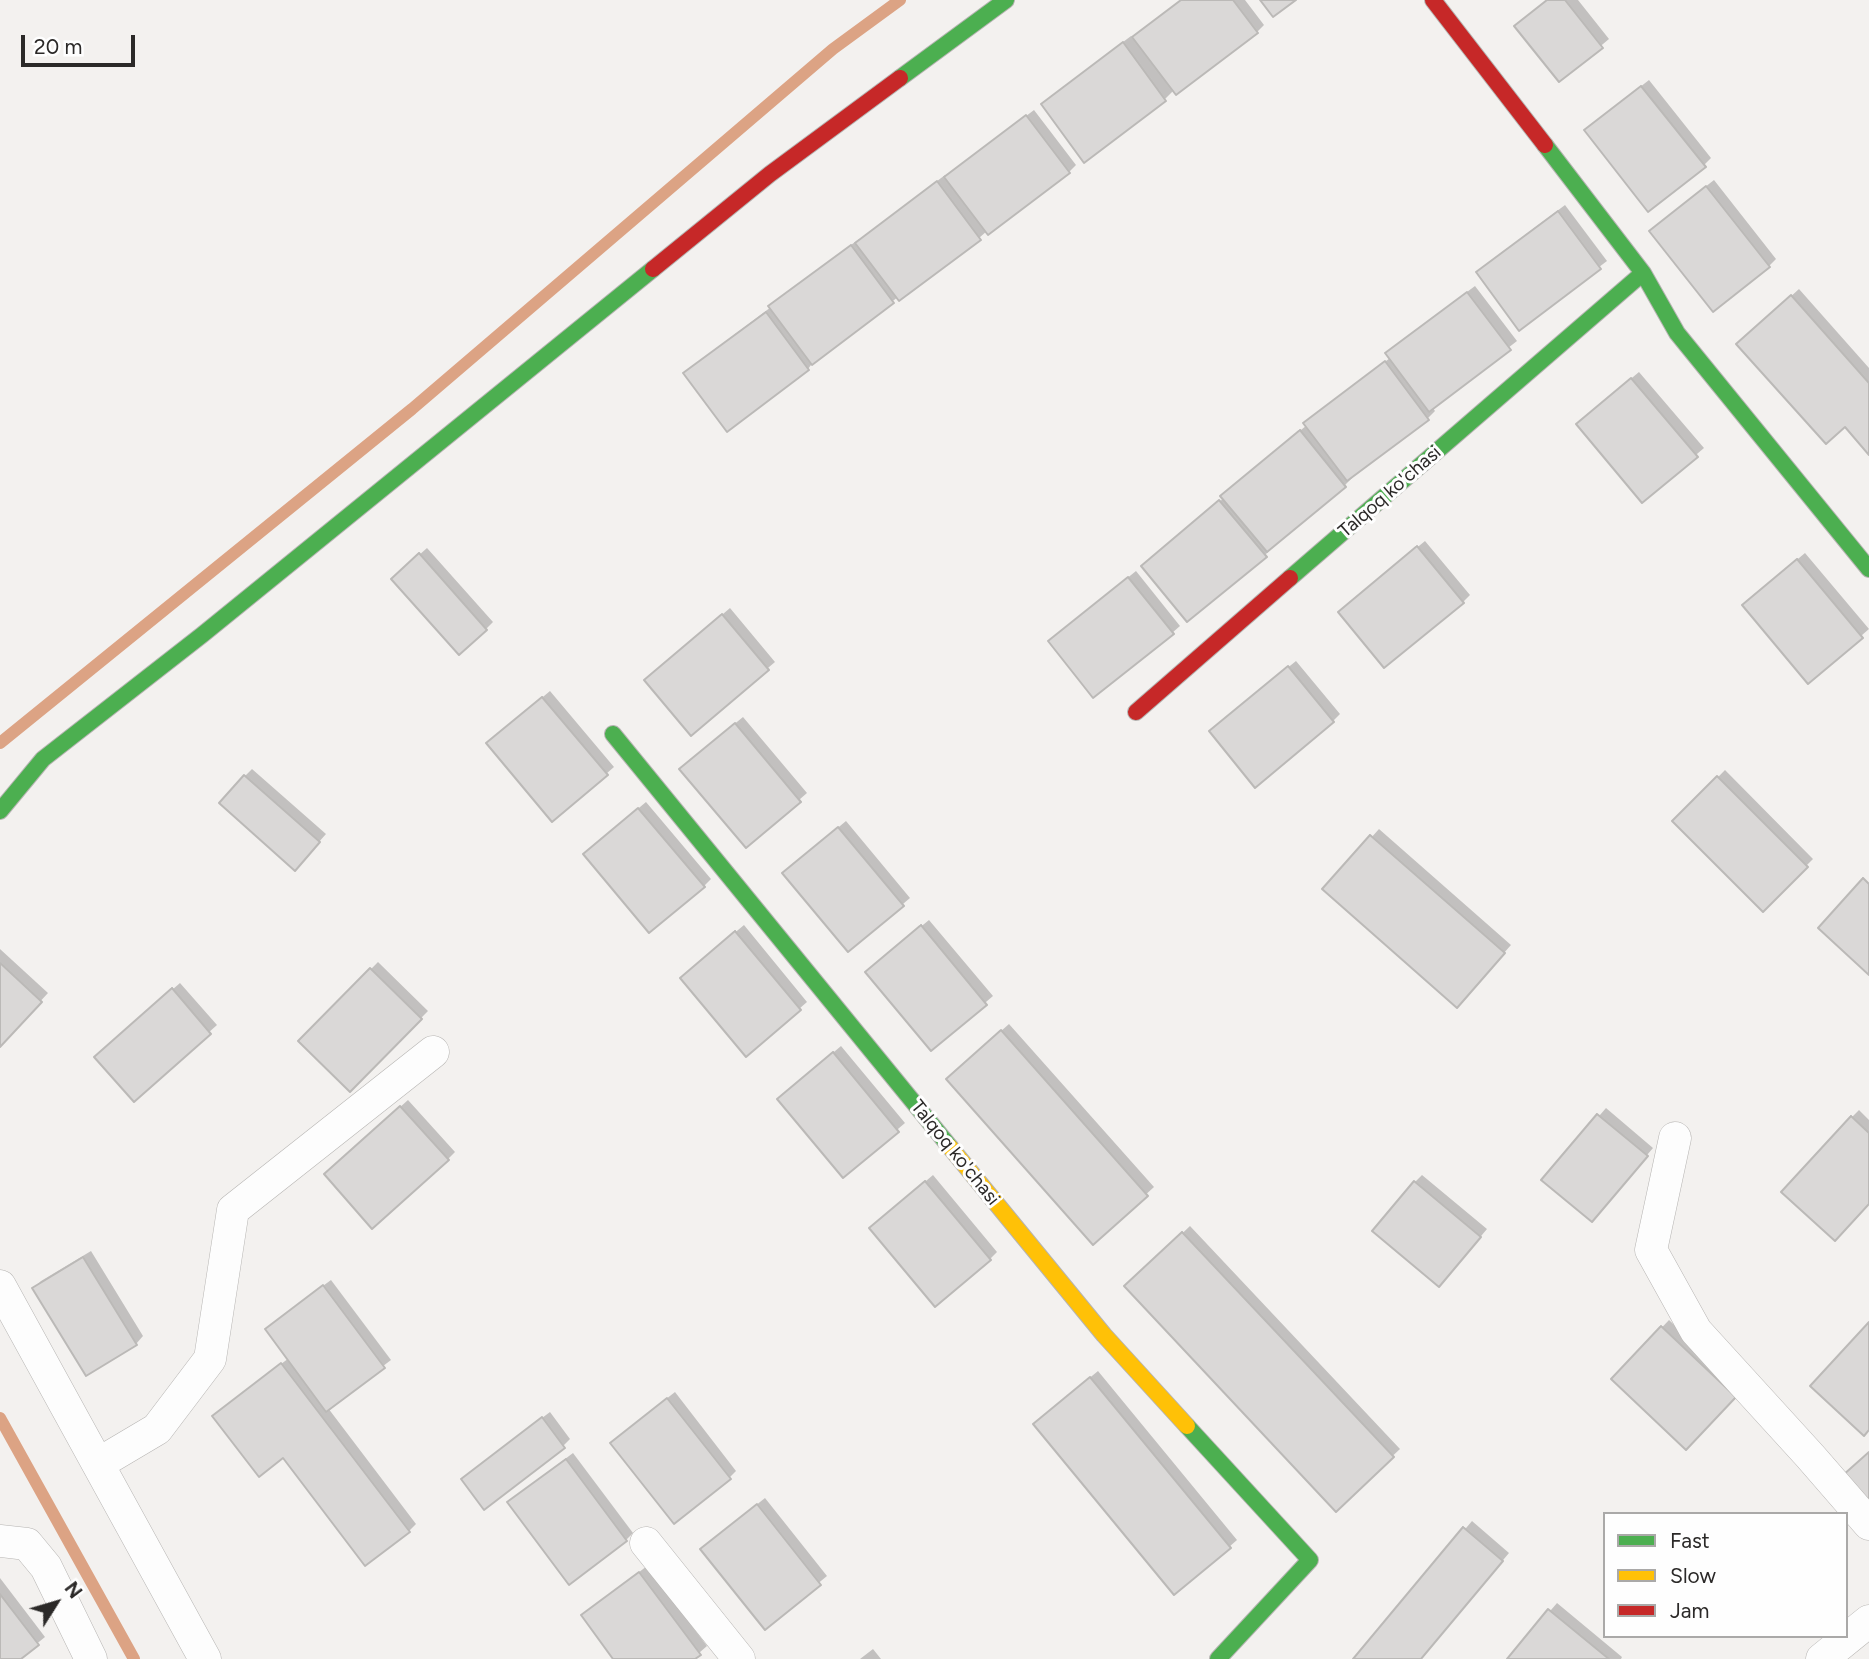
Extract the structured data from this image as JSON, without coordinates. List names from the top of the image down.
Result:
{
  "streets": {
    "street": ["Talqoq ko'chasi"]
  },
  "legend": ["Fast", "Slow", "Jam"],
  "scale_bar": "20 m",
  "north": "top right"
}
